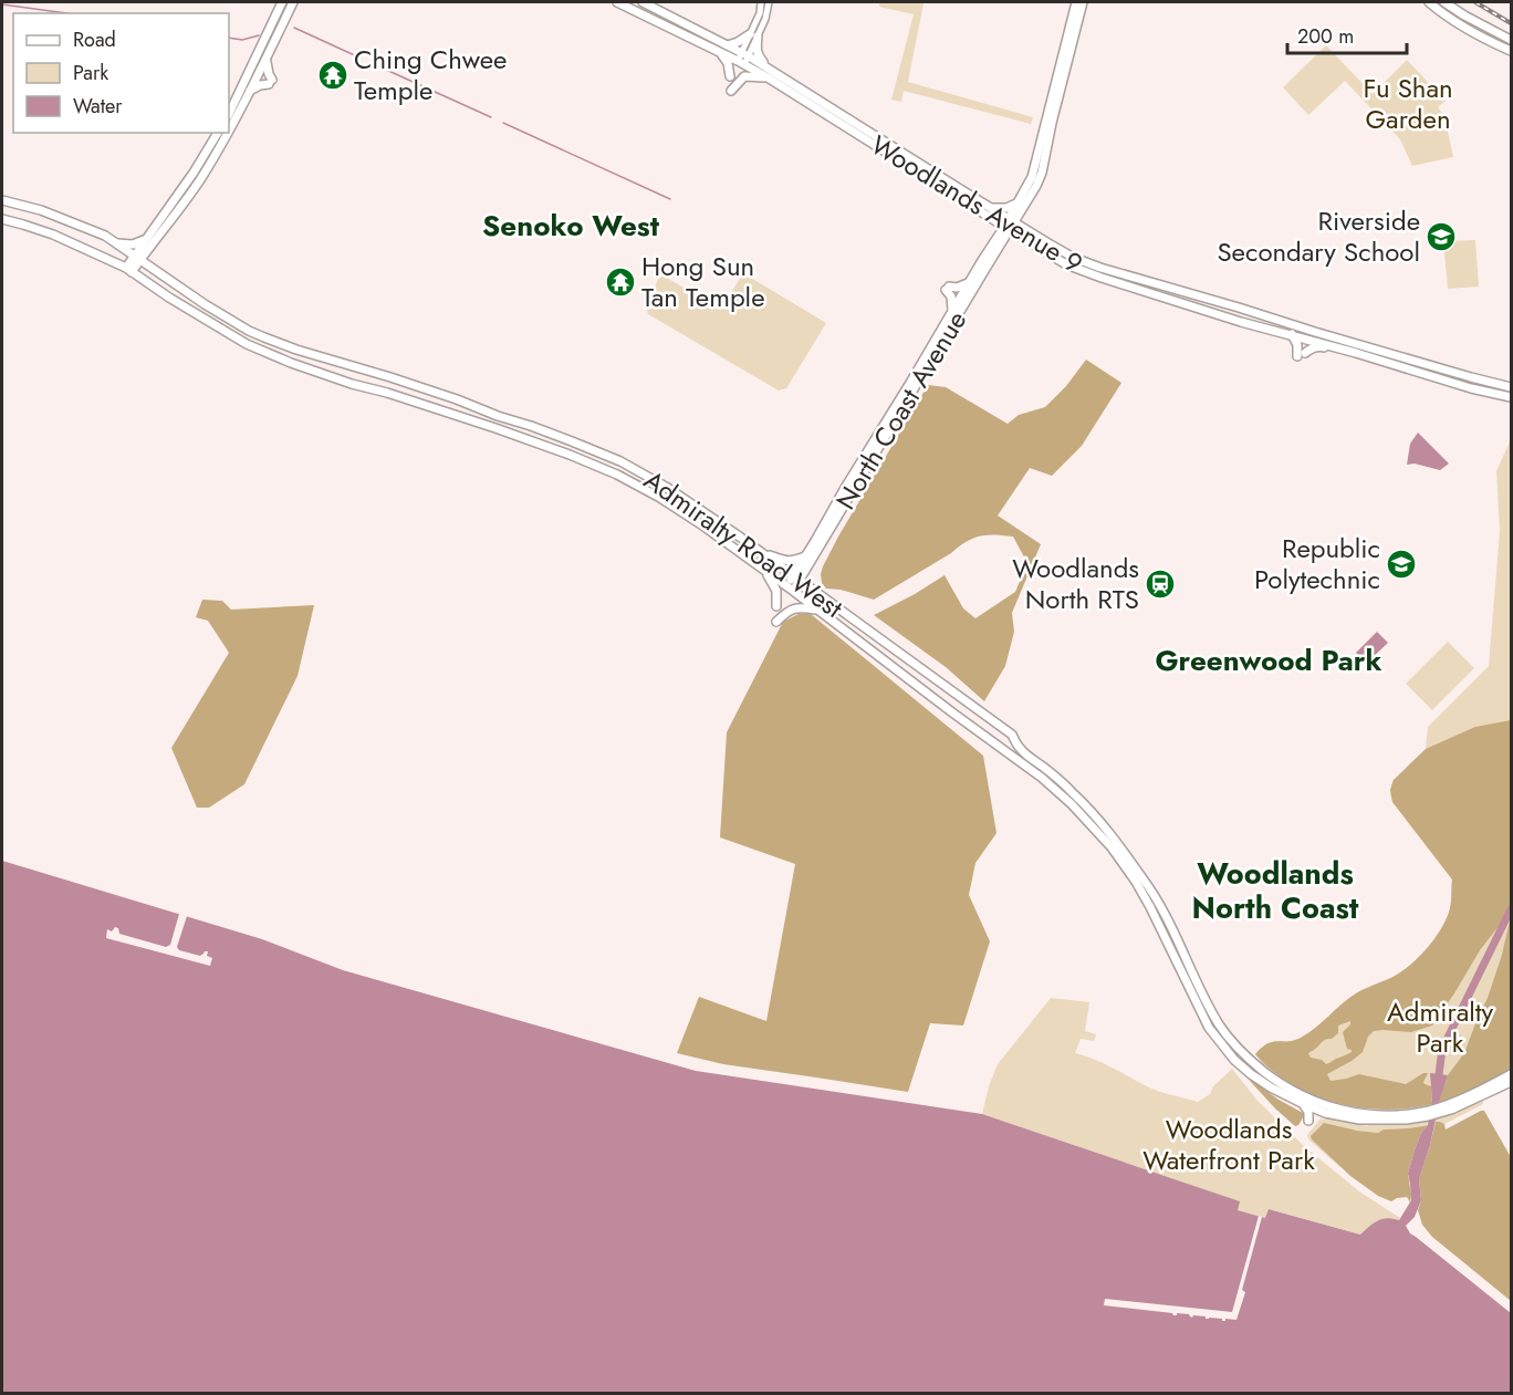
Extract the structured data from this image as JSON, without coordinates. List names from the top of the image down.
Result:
{
  "streets": {
    "main road": ["Woodlands Avenue 9", "North Coast Avenue", "Admiralty Road West"]
  },
  "crossings": [
    ["Woodlands Avenue 9", "North Coast Avenue"],
    ["North Coast Avenue", "Admiralty Road West"]
  ],
  "districts": ["Senoko West", "Greenwood Park", "Woodlands North Coast"],
  "parks": ["Fu Shan Garden", "Admiralty Park", "Woodlands Waterfront Park"],
  "places": {
    "temple": ["Ching Chwee Temple", "Hong Sun Tan Temple"],
    "school or university": ["Riverside Secondary School", "Republic Polytechnic"],
    "station": ["Woodlands North RTS"]
  },
  "legend": ["Road", "Park", "Water"],
  "scale_bar": "200 m"
}
